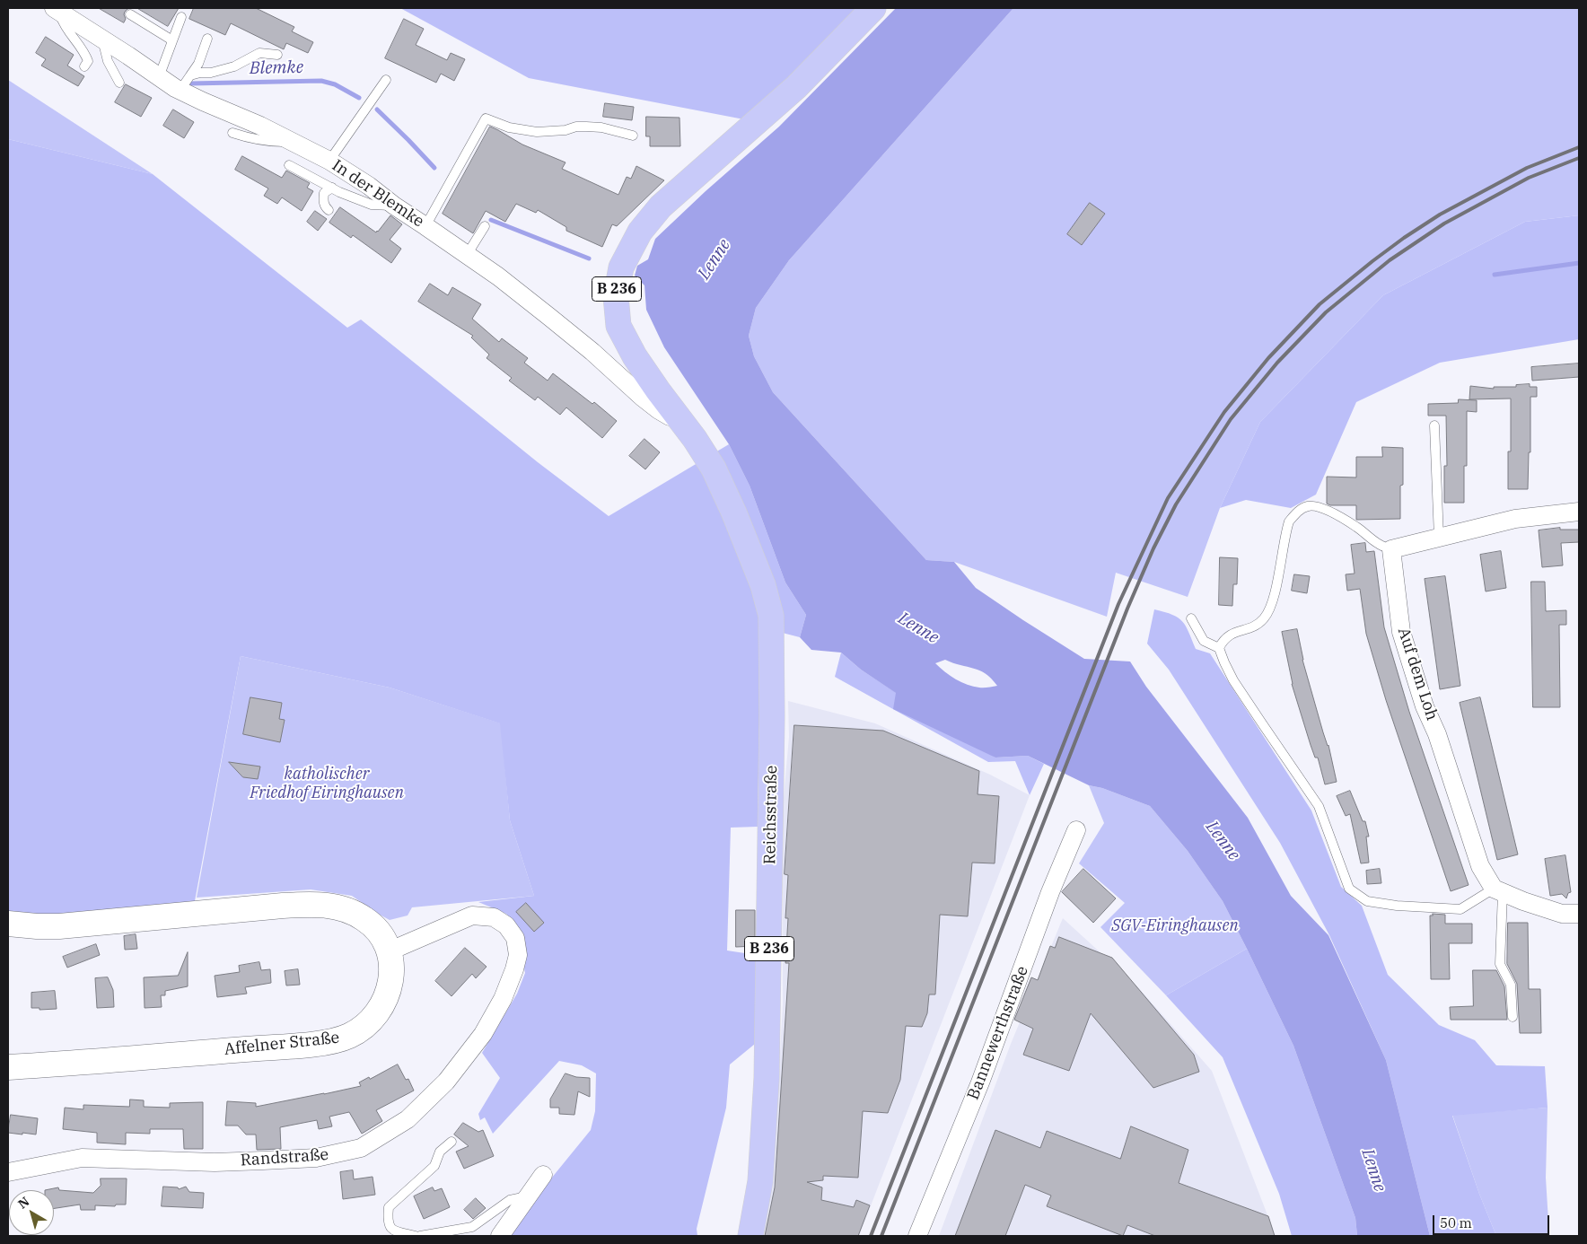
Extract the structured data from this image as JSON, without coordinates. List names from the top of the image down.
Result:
{
  "streets": {
    "main road": ["B 236", "Reichsstraße", "Affelner Straße"],
    "street": [
      "In der Blemke",
      "Auf dem Loh",
      "Bannewerthstraße",
      "Randstraße"
    ]
  },
  "crossings": [
    ["In der Blemke", "B 236"],
    ["In der Blemke", "Reichsstraße"],
    ["B 236", "Reichsstraße"],
    ["Affelner Straße", "Randstraße"]
  ],
  "water": ["Blemke", "Lenne"],
  "parks": ["katholischer Friedhof Eiringhausen", "SGV-Eiringhausen"],
  "scale_bar": "50 m",
  "north": "top left"
}
